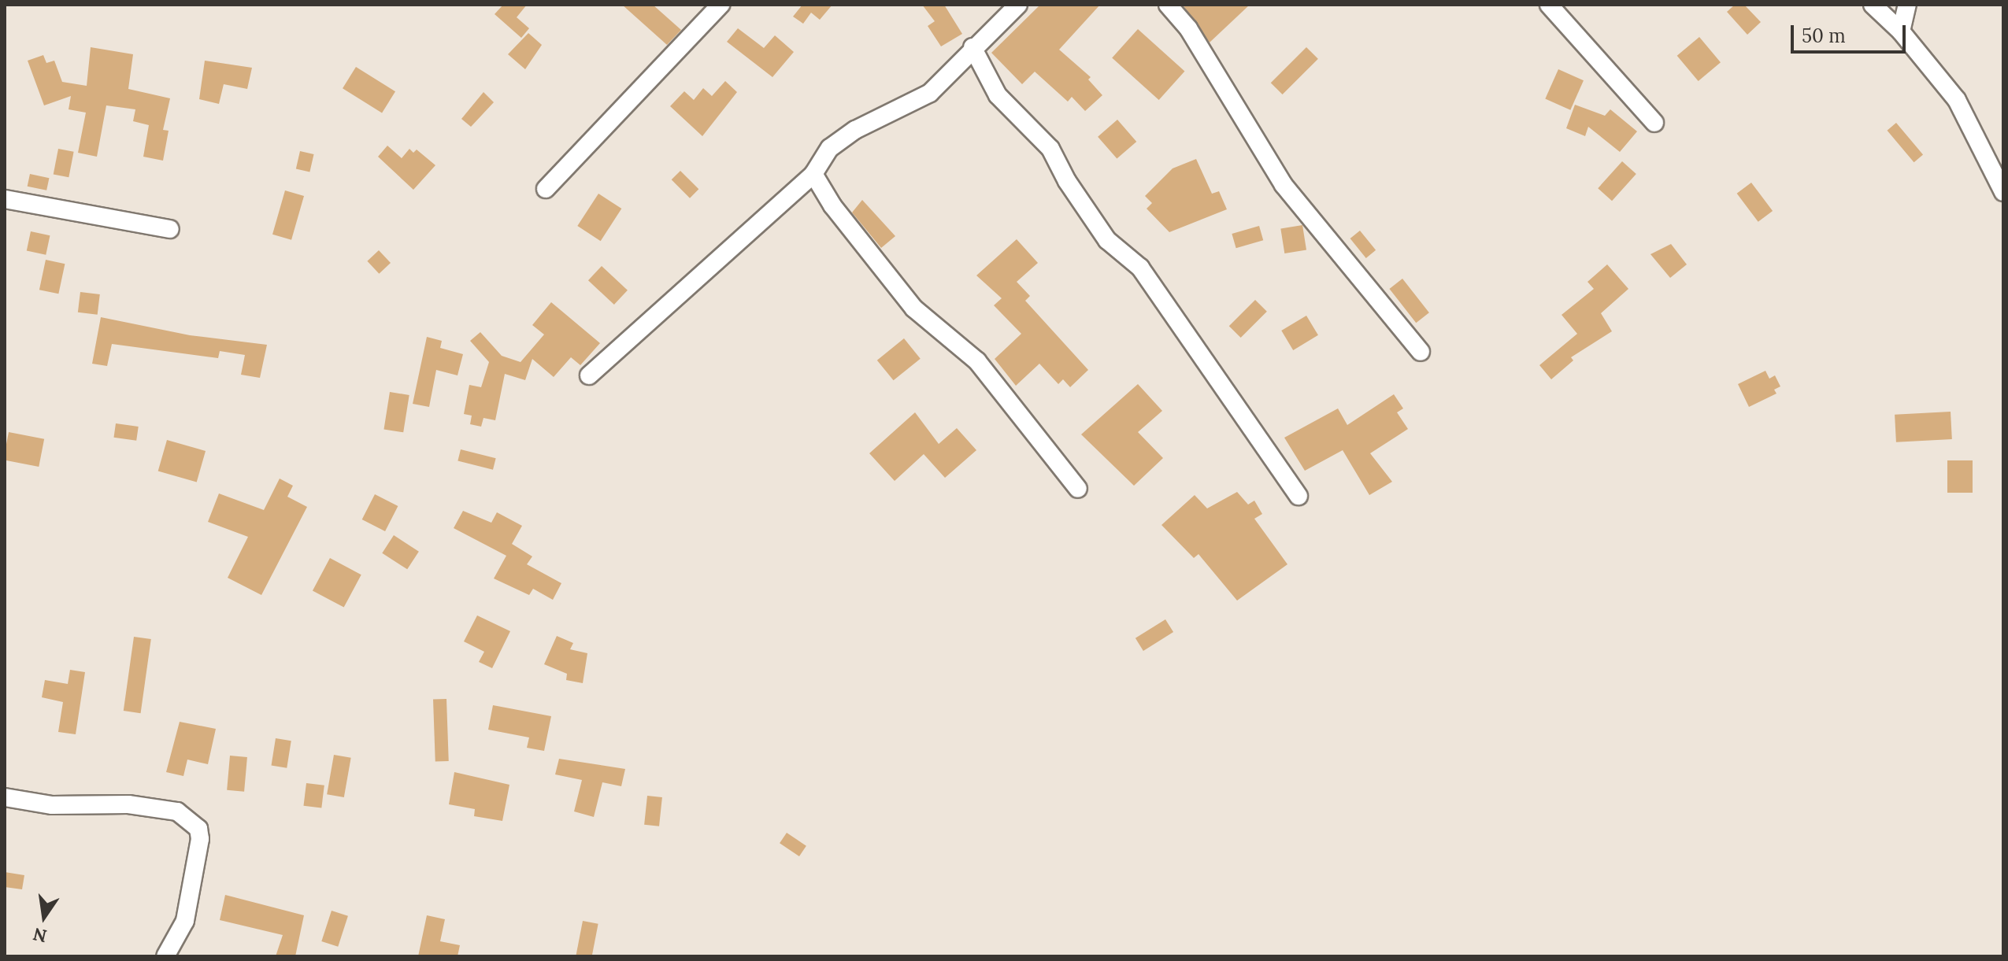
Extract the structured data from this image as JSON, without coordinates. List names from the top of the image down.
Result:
{
  "scale_bar": "50 m",
  "north": "bottom"
}
